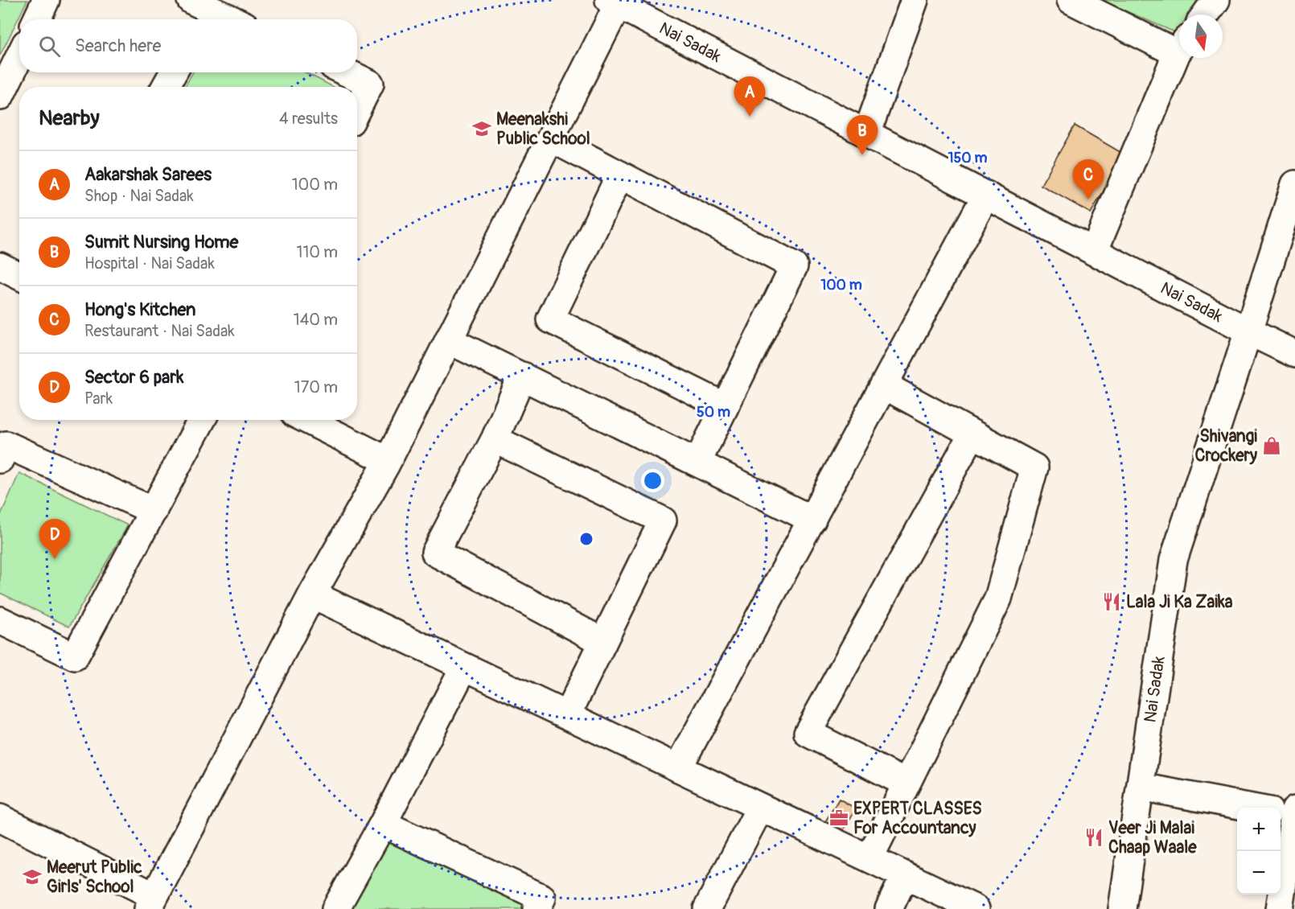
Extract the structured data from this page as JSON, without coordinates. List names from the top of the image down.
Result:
{
  "streets": {
    "street": ["Nai Sadak"]
  },
  "places": {
    "school or university": ["Meenakshi Public School", "Meerut Public Girls' School"],
    "shop": ["Shivangi Crockery"],
    "restaurant": ["Lala Ji Ka Zaika", "Veer Ji Malai Chaap Waale"],
    "office": ["EXPERT CLASSES For Accountancy"]
  },
  "north": "bottom",
  "page": {
    "search": "Search here",
    "pins": [
      "A",
      "B",
      "C",
      "D"
    ],
    "heading": ["Nearby", "4 results"],
    "list": [
      {
        "mark": "A",
        "name": "Aakarshak Sarees",
        "note": "Shop · Nai Sadak",
        "value": "100 m"
      },
      {
        "mark": "B",
        "name": "Sumit Nursing Home",
        "note": "Hospital · Nai Sadak",
        "value": "110 m"
      },
      {
        "mark": "C",
        "name": "Hong's Kitchen",
        "note": "Restaurant · Nai Sadak",
        "value": "140 m"
      },
      {
        "mark": "D",
        "name": "Sector 6 park",
        "note": "Park",
        "value": "170 m"
      }
    ],
    "map_buttons": ["+", "−"]
  },
  "rings": ["150 m", "100 m", "50 m"]
}
